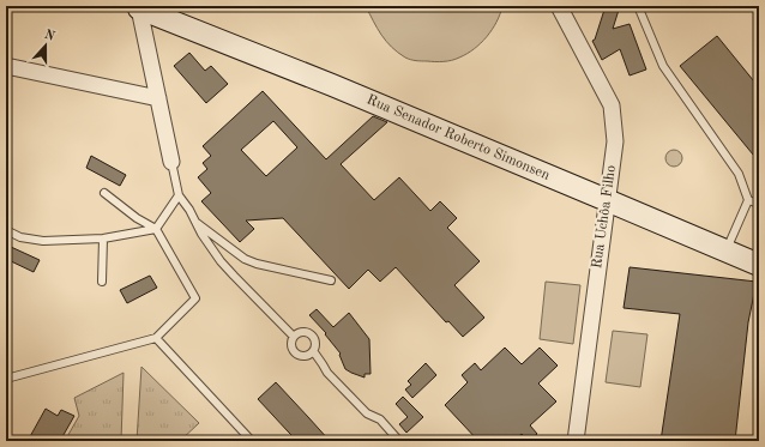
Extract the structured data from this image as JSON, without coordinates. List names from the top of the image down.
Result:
{
  "streets": {
    "street": ["Rua Senador Roberto Simonsen", "Rua Uchôa Filho"]
  },
  "crossings": [
    ["Rua Senador Roberto Simonsen", "Rua Uchôa Filho"]
  ],
  "north": "top"
}
